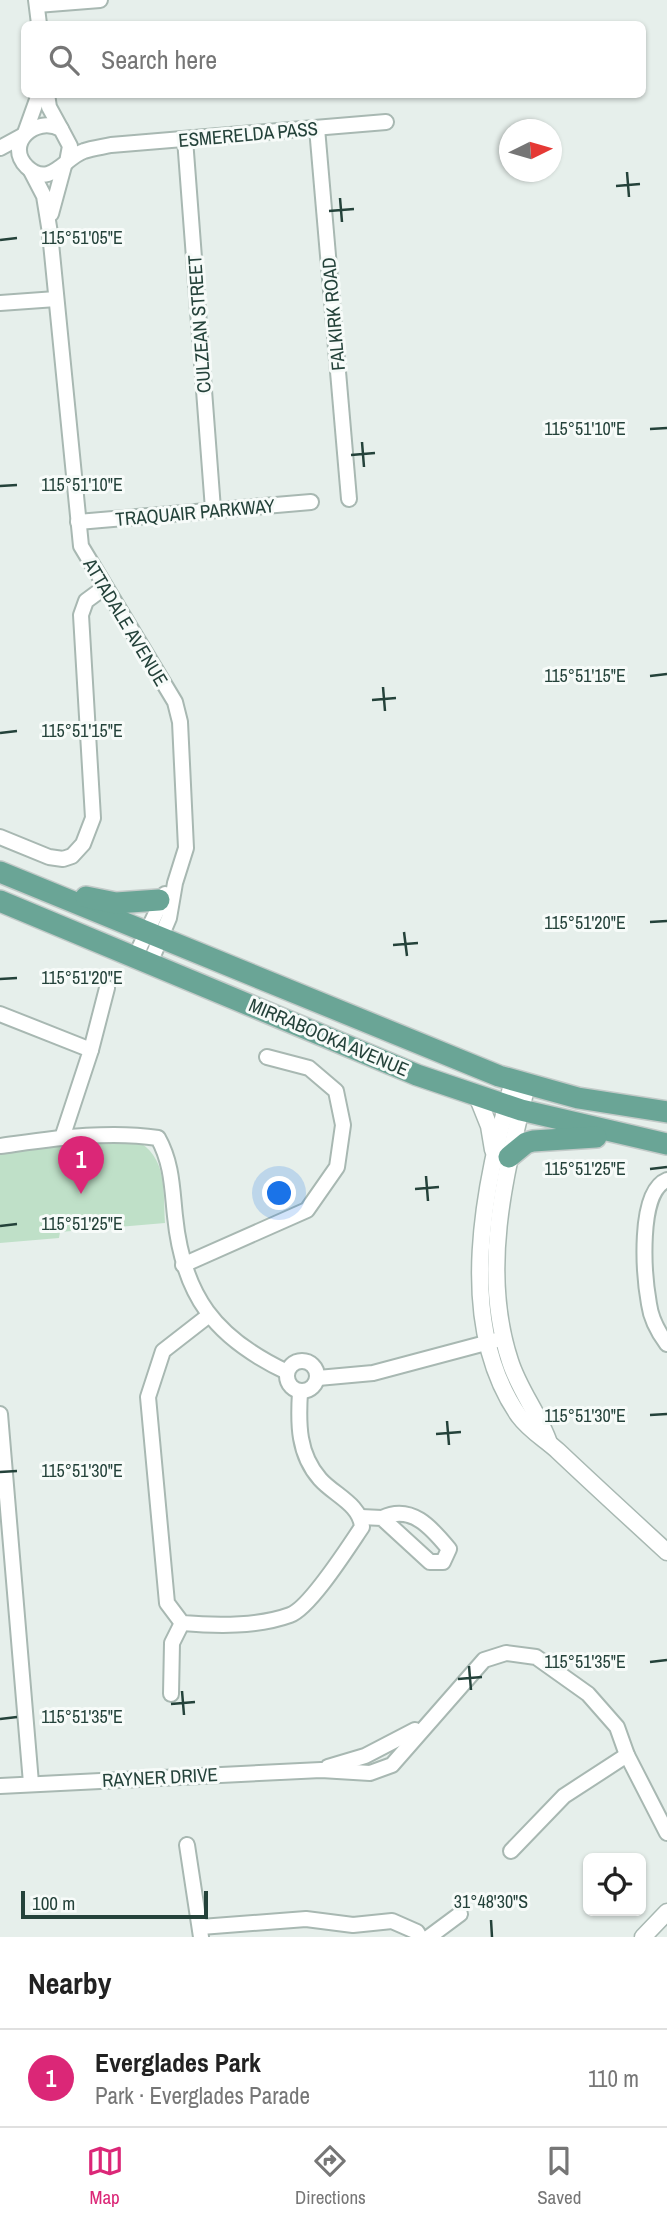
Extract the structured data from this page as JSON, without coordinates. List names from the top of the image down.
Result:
{
  "streets": {
    "main road": ["MIRRABOOKA AVENUE"],
    "street": [
      "ESMERELDA PASS",
      "FALKIRK ROAD",
      "CULZEAN STREET",
      "TRAQUAIR PARKWAY",
      "ATTADALE AVENUE",
      "RAYNER DRIVE"
    ]
  },
  "crossings": [
    ["ESMERELDA PASS", "FALKIRK ROAD"],
    ["ESMERELDA PASS", "CULZEAN STREET"],
    ["ESMERELDA PASS", "ATTADALE AVENUE"],
    ["CULZEAN STREET", "TRAQUAIR PARKWAY"],
    ["TRAQUAIR PARKWAY", "ATTADALE AVENUE"],
    ["ATTADALE AVENUE", "MIRRABOOKA AVENUE"]
  ],
  "scale_bar": "100 m",
  "north": "right",
  "page": {
    "search": "Search here",
    "pins": "1",
    "scale": "100 m",
    "heading": "Nearby",
    "list": [
      {
        "mark": "1",
        "name": "Everglades Park",
        "note": "Park · Everglades Parade",
        "value": "110 m"
      }
    ],
    "nav": ["Map", "Directions", "Saved"]
  },
  "coordinates": [
    "115°51'05\"E",
    "115°51'10\"E",
    "115°51'15\"E",
    "115°51'20\"E",
    "115°51'25\"E",
    "115°51'30\"E",
    "115°51'35\"E",
    "31°48'30\"S"
  ]
}
